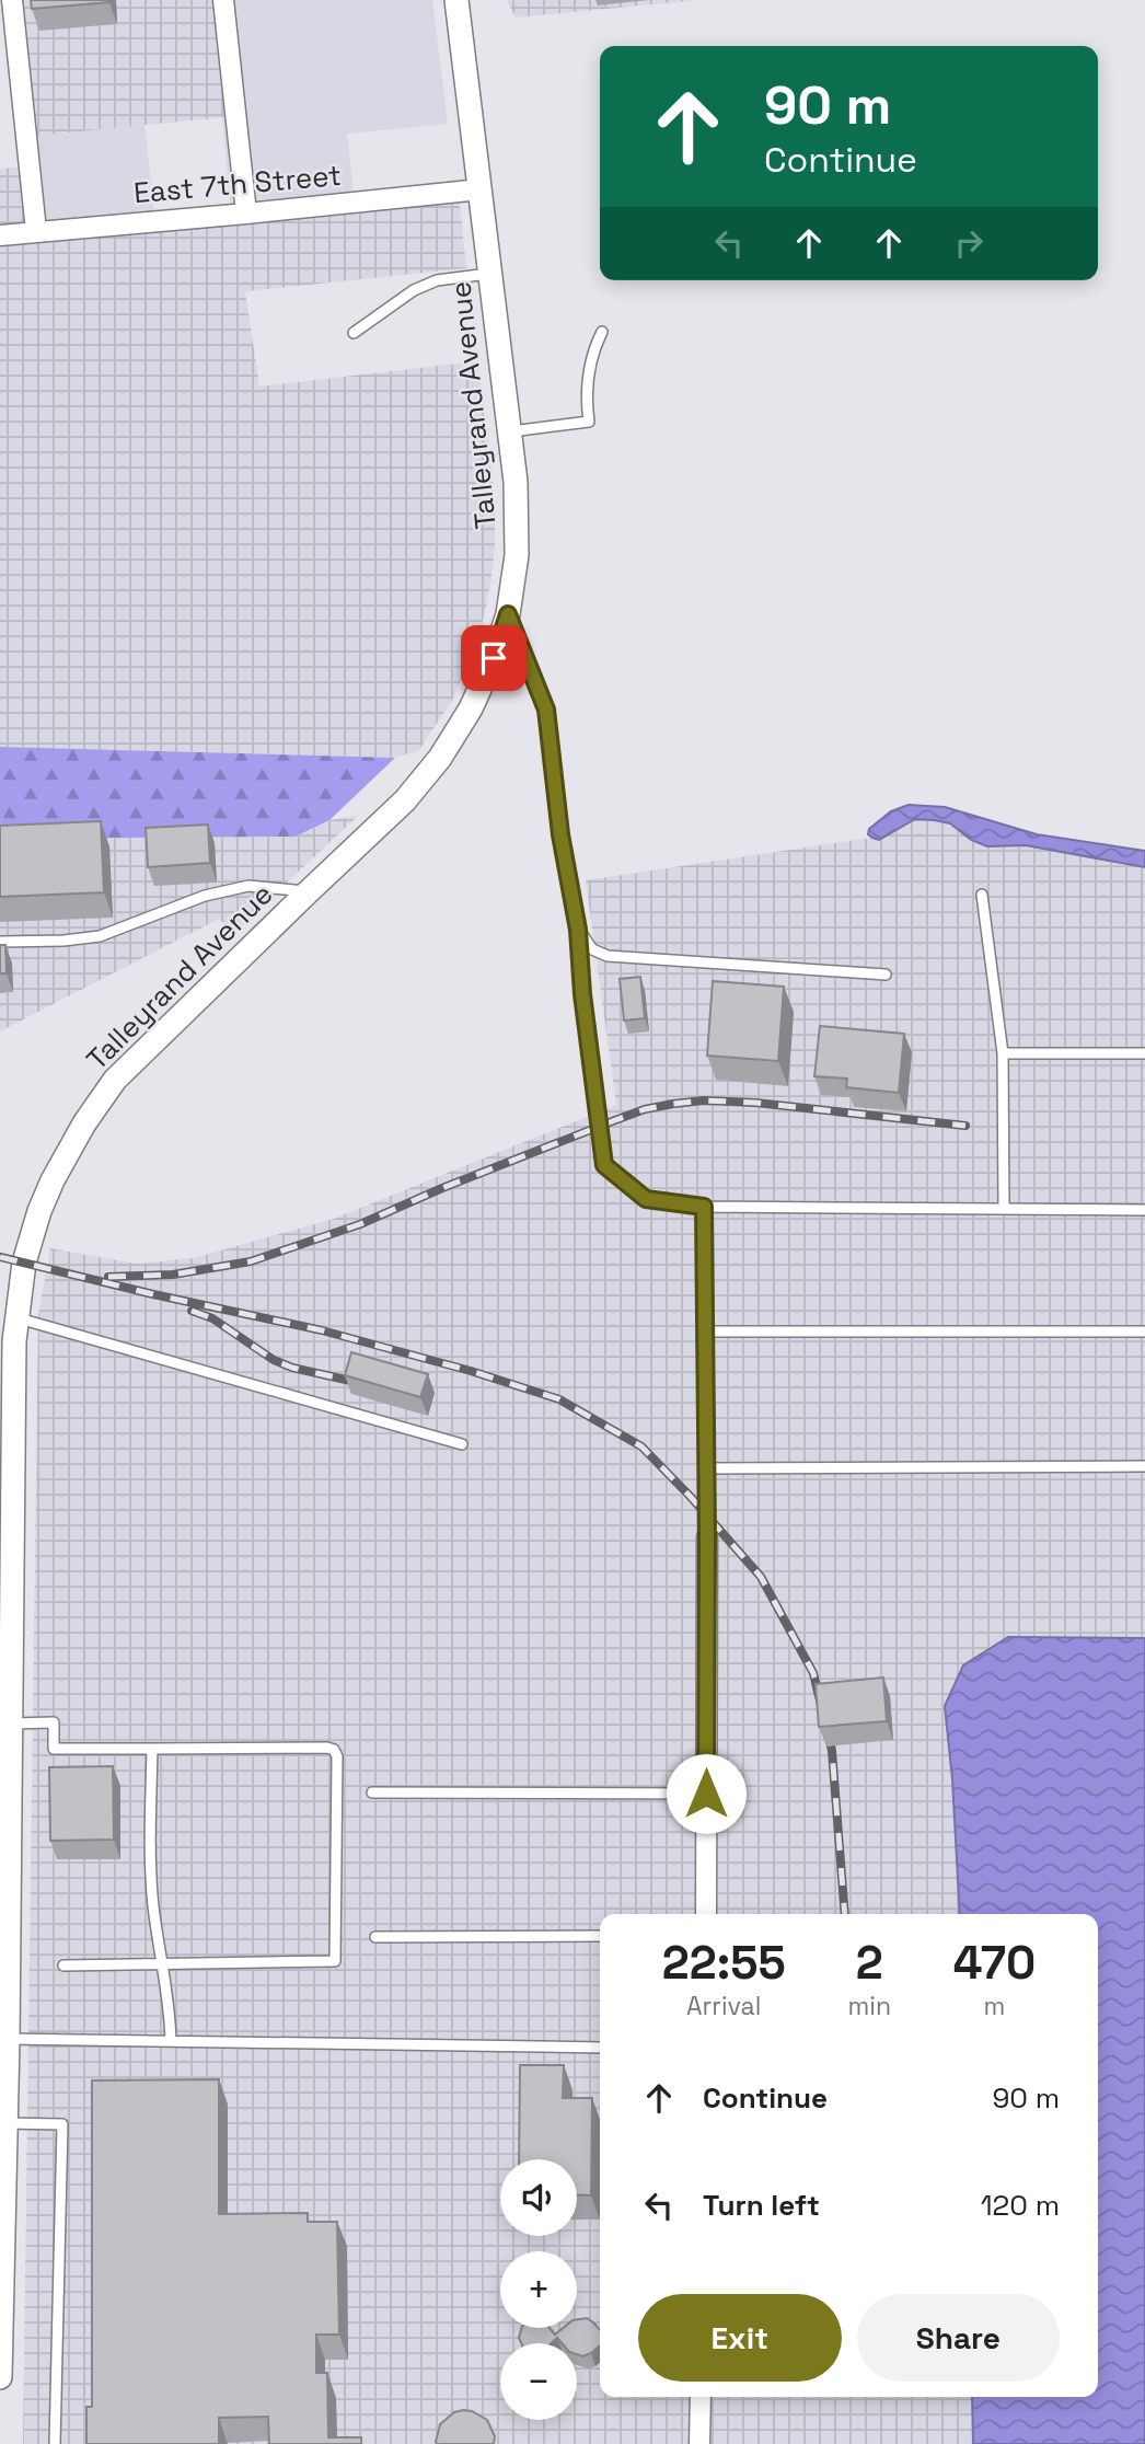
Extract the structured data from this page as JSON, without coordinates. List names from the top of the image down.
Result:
{
  "streets": {
    "street": ["East 7th Street", "Talleyrand Avenue"]
  },
  "crossings": [
    ["East 7th Street", "Talleyrand Avenue"]
  ],
  "page": {
    "turn": ["90 m", "Continue"],
    "eta": [
      "22:55",
      "Arrival",
      "2",
      "min",
      "470",
      "m"
    ],
    "list": [
      {
        "name": "Continue",
        "value": "90 m"
      },
      {
        "name": "Turn left",
        "value": "120 m"
      }
    ],
    "map_buttons": ["+", "−"],
    "buttons": ["Exit", "Share"]
  }
}
